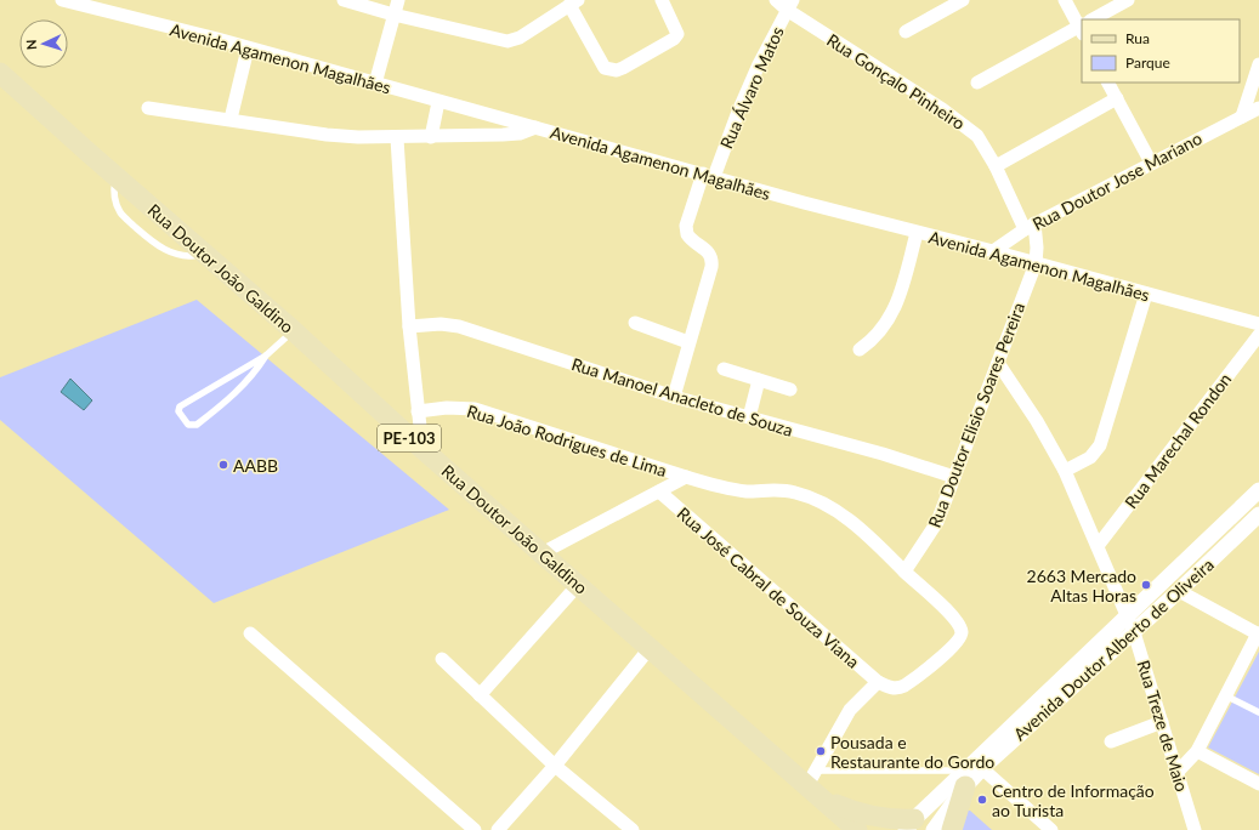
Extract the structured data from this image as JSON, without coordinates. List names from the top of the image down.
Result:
{
  "streets": {
    "main road": ["Rua Doutor João Galdino", "PE-103"],
    "street": [
      "Avenida Agamenon Magalhães",
      "Rua Gonçalo Pinheiro",
      "Rua Álvaro Matos",
      "Rua Doutor Jose Mariano",
      "Rua Manoel Anacleto de Souza",
      "Rua Doutor Elisio Soares Pereira",
      "Rua João Rodrigues de Lima",
      "Rua Marechal Rondon",
      "Rua José Cabral de Souza Viana",
      "Avenida Doutor Alberto de Oliveira",
      "Rua Treze de Maio"
    ]
  },
  "crossings": [
    ["Avenida Agamenon Magalhães", "Rua Álvaro Matos"],
    ["Avenida Agamenon Magalhães", "Rua Doutor Jose Mariano"],
    ["Avenida Agamenon Magalhães", "Rua Doutor Elisio Soares Pereira"],
    ["Rua Gonçalo Pinheiro", "Rua Álvaro Matos"],
    ["Rua Gonçalo Pinheiro", "Rua Doutor Jose Mariano"],
    ["Rua Gonçalo Pinheiro", "Rua Doutor Elisio Soares Pereira"],
    ["Rua Doutor Jose Mariano", "Rua Doutor Elisio Soares Pereira"],
    ["Rua Doutor João Galdino", "Rua João Rodrigues de Lima"],
    ["Rua Manoel Anacleto de Souza", "Rua Doutor Elisio Soares Pereira"],
    ["Rua Doutor Elisio Soares Pereira", "Rua João Rodrigues de Lima"],
    ["Rua Doutor Elisio Soares Pereira", "Rua Treze de Maio"],
    ["Rua João Rodrigues de Lima", "Rua José Cabral de Souza Viana"],
    ["Rua Marechal Rondon", "Rua Treze de Maio"],
    ["Avenida Doutor Alberto de Oliveira", "Rua Treze de Maio"]
  ],
  "places": [
    "AABB",
    "2663 Mercado Altas Horas",
    "Pousada e Restaurante do Gordo",
    "Centro de Informação ao Turista"
  ],
  "legend": ["Rua", "Parque"],
  "north": "left"
}
